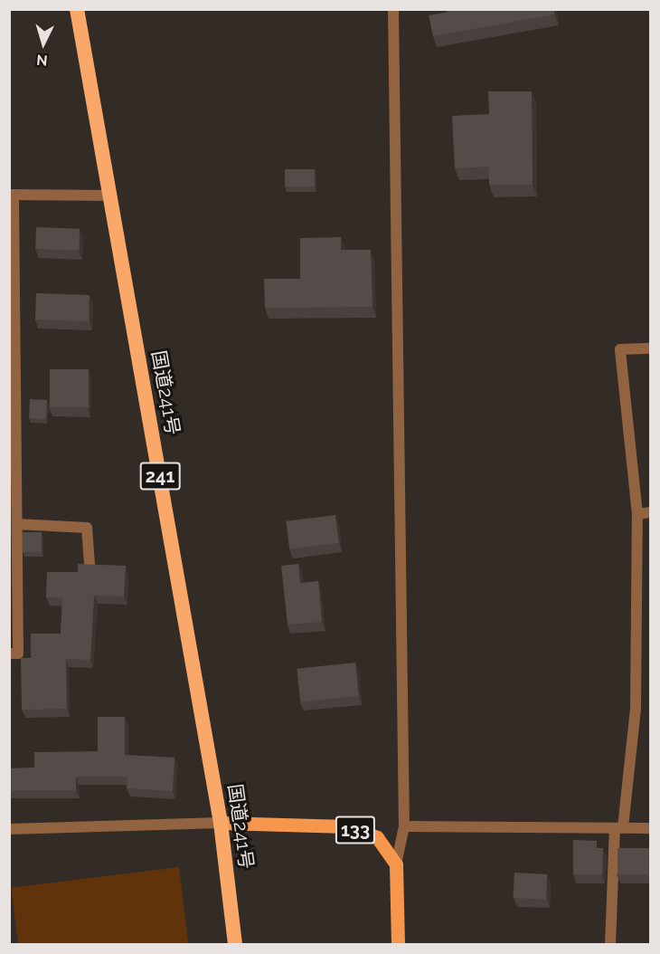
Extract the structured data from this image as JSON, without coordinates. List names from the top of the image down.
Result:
{
  "streets": {
    "highway": ["国道241号", "241"],
    "main road": ["133"]
  },
  "crossings": [
    ["国道241号", "133"]
  ],
  "north": "bottom"
}
